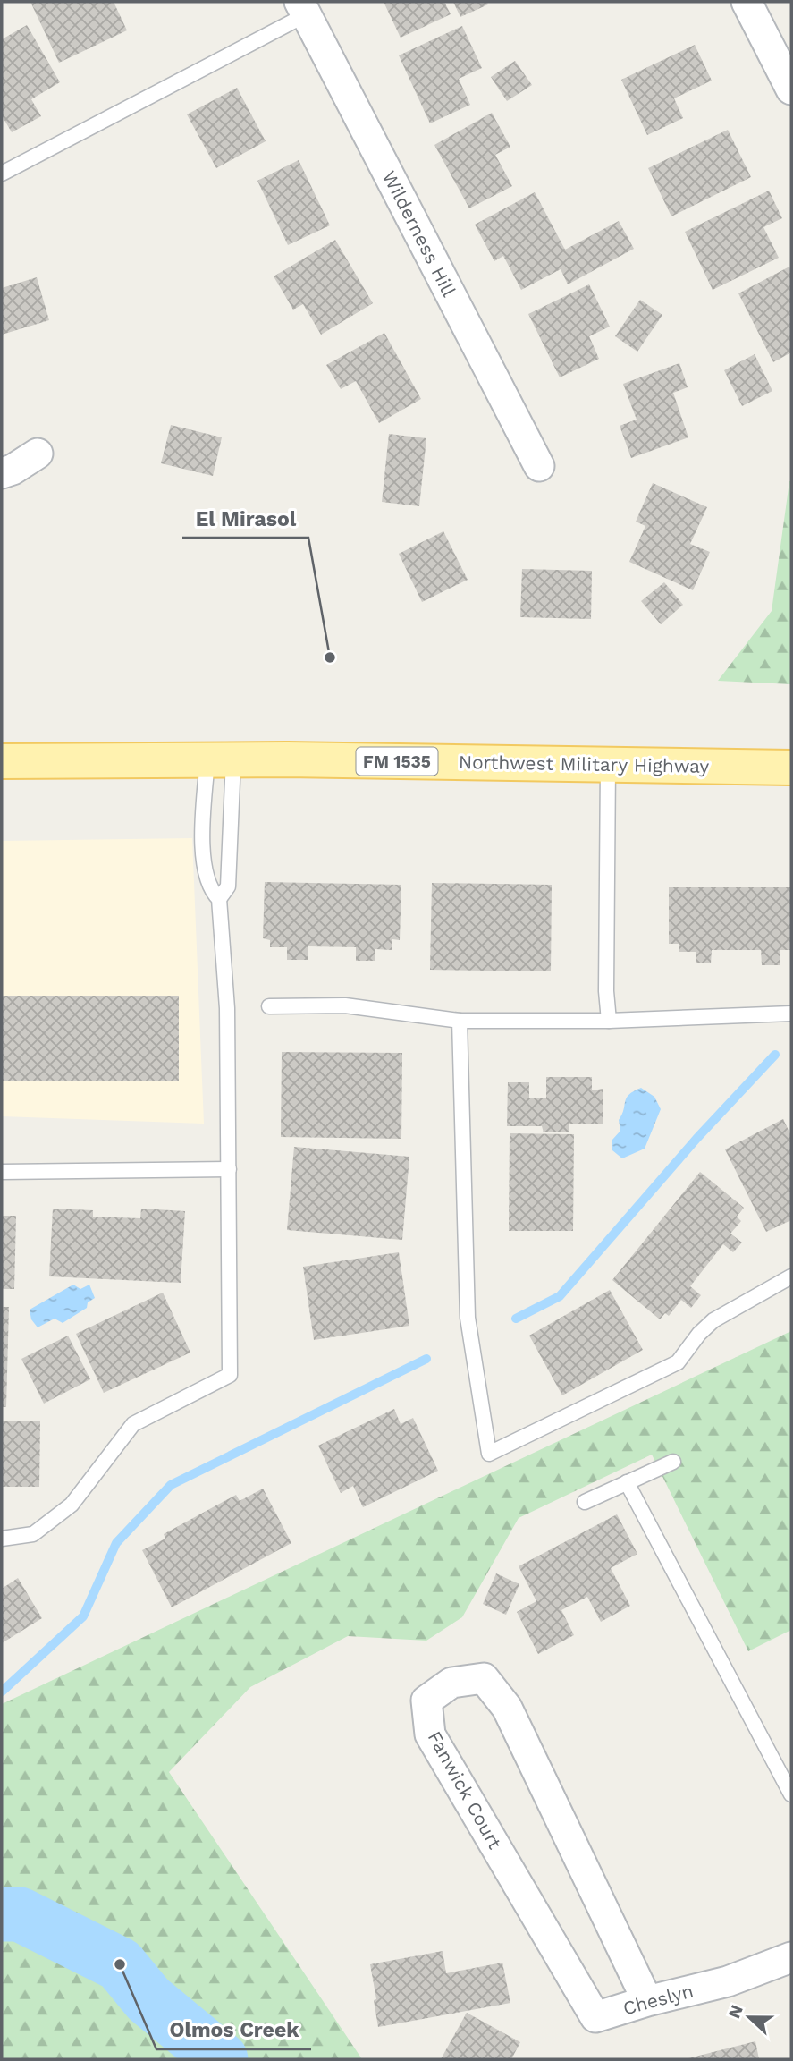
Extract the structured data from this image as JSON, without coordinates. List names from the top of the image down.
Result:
{
  "streets": {
    "main road": ["FM 1535", "Northwest Military Highway"],
    "street": ["Wilderness Hill", "Fanwick Court", "Cheslyn"]
  },
  "crossings": [
    ["Fanwick Court", "Cheslyn"]
  ],
  "places": ["El Mirasol", "Olmos Creek"],
  "north": "left"
}
